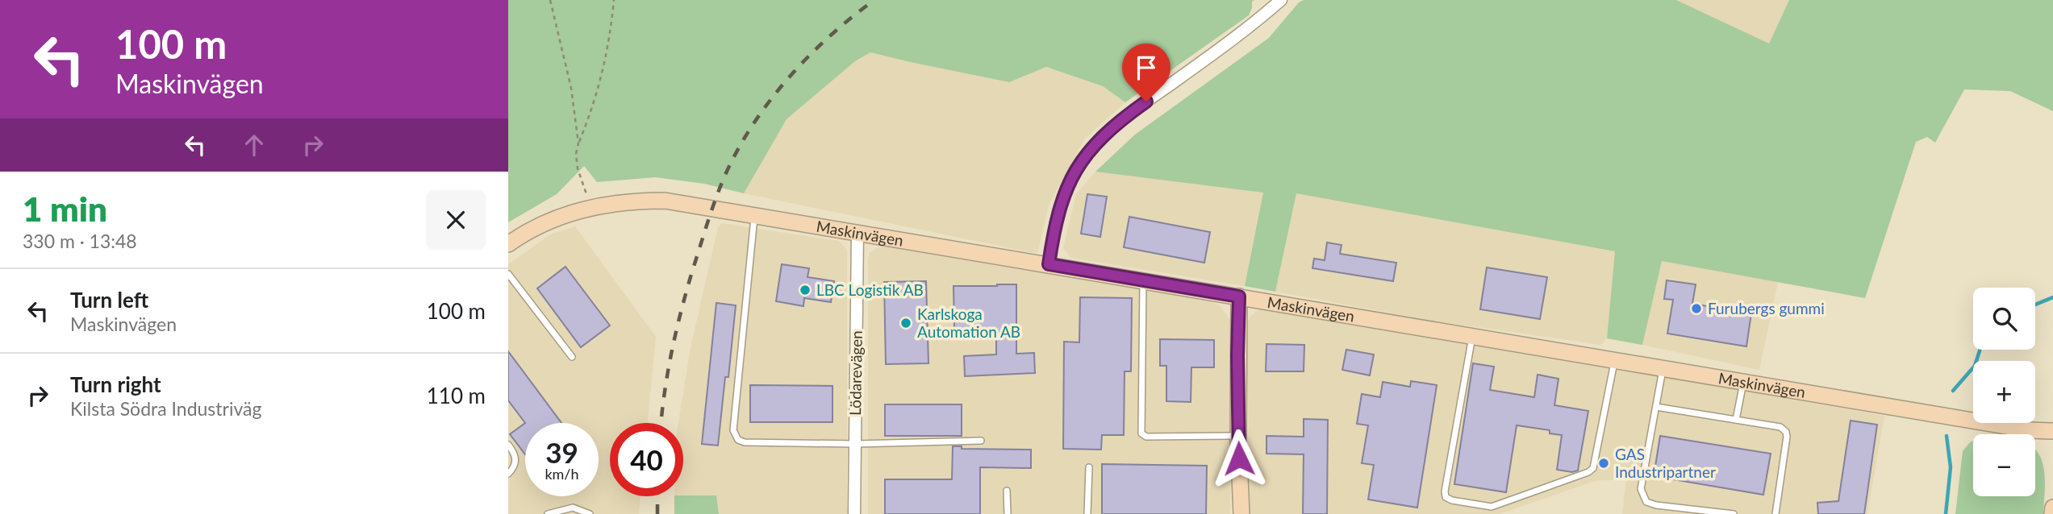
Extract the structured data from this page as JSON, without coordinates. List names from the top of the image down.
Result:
{
  "streets": {
    "street": ["Maskinvägen", "Lödarevägen"]
  },
  "crossings": [
    ["Maskinvägen", "Lödarevägen"]
  ],
  "places": [
    "LBC Logistik AB",
    "Furubergs gummi",
    "Karlskoga Automation AB",
    "GAS Industripartner"
  ],
  "page": {
    "turn": ["100 m", "Maskinvägen"],
    "heading": ["1 min", "330 m · 13:48"],
    "list": [
      {
        "name": "Turn left",
        "note": "Maskinvägen",
        "value": "100 m"
      },
      {
        "name": "Turn right",
        "note": "Kilsta Södra Industriväg",
        "value": "110 m"
      }
    ],
    "map_buttons": ["+", "−"],
    "speed": "39 km/h",
    "limit": "40"
  }
}
